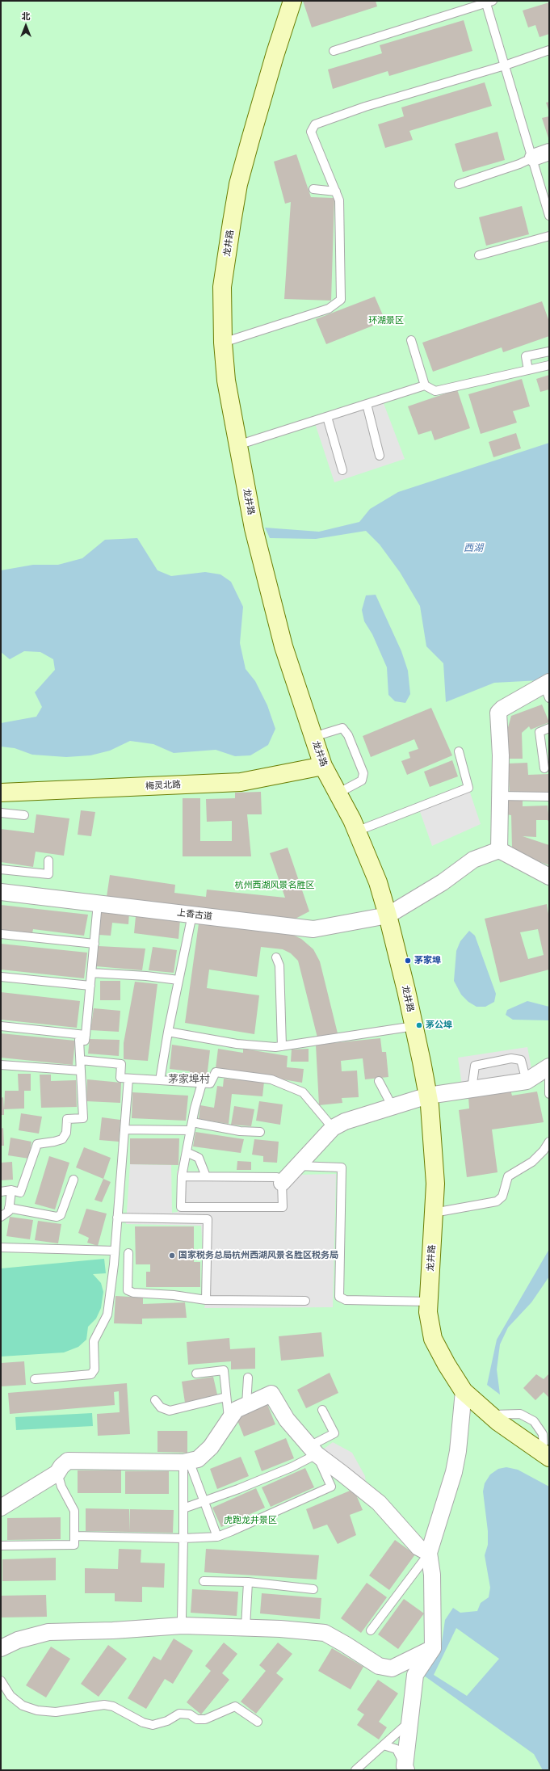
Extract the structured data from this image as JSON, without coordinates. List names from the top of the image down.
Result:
{
  "streets": {
    "street": ["龙井路", "梅灵北路", "上香古道"]
  },
  "crossings": [
    ["龙井路", "梅灵北路"],
    ["龙井路", "上香古道"]
  ],
  "districts": ["茅家埠村"],
  "water": ["西湖"],
  "parks": ["环湖景区", "杭州西湖风景名胜区", "虎跑龙井景区"],
  "places": ["茅家埠", "茅公埠", "国家税务总局杭州西湖风景名胜区税务局"],
  "north": "top"
}
